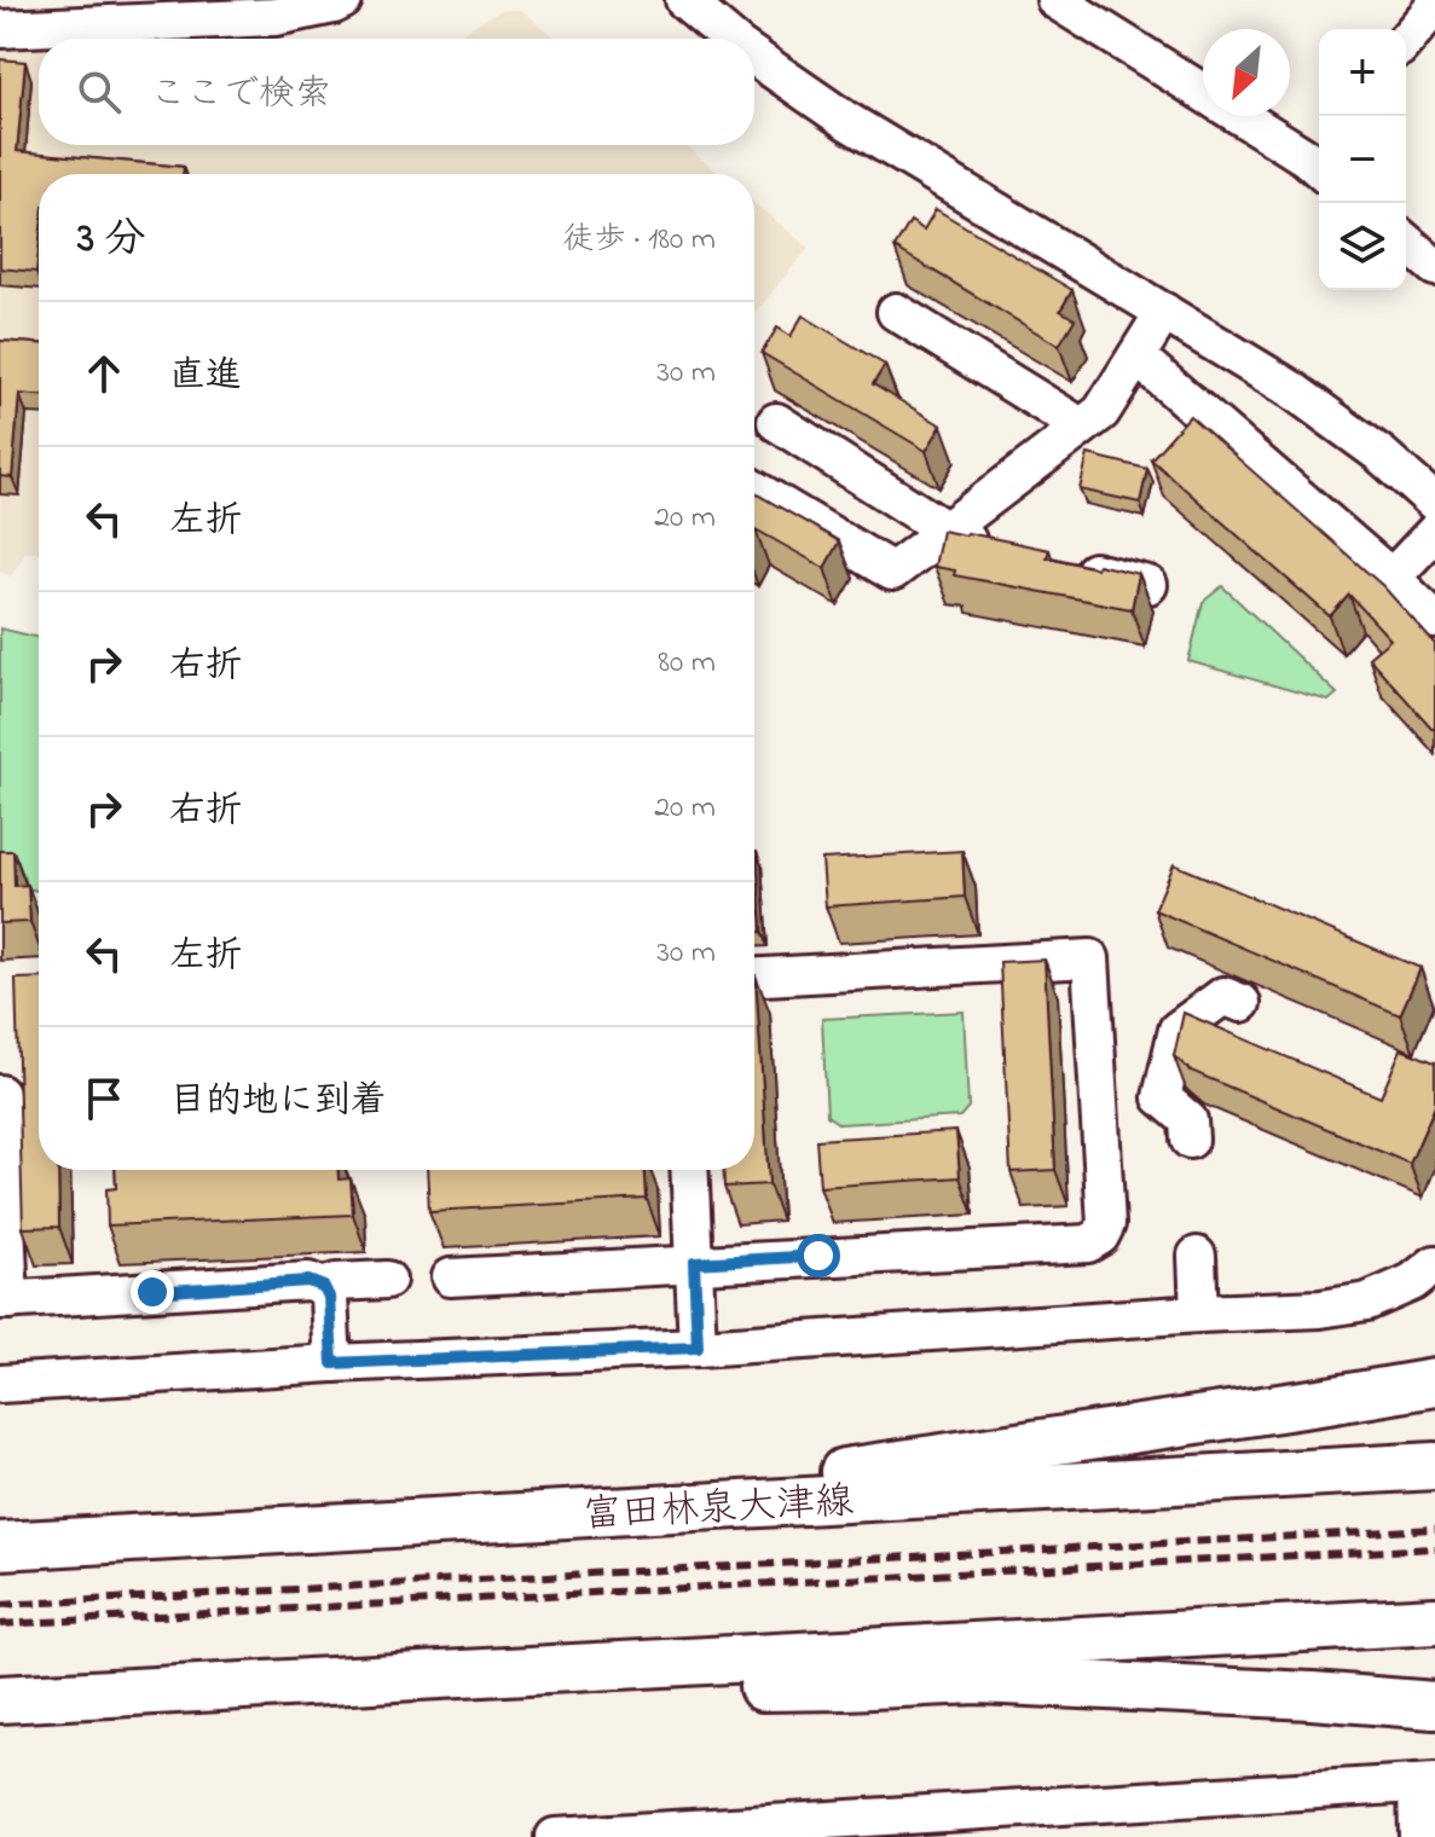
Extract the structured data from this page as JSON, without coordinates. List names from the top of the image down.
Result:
{
  "streets": {
    "main road": ["富田林泉大津線"]
  },
  "north": "bottom left",
  "page": {
    "map_buttons": ["+", "−"],
    "search": "ここで検索",
    "heading": ["3 分", "徒歩 · 180 m"],
    "list": [
      ["直進", "30 m"],
      ["左折", "20 m"],
      ["右折", "80 m"],
      ["右折", "20 m"],
      ["左折", "30 m"],
      "目的地に到着"
    ]
  }
}
